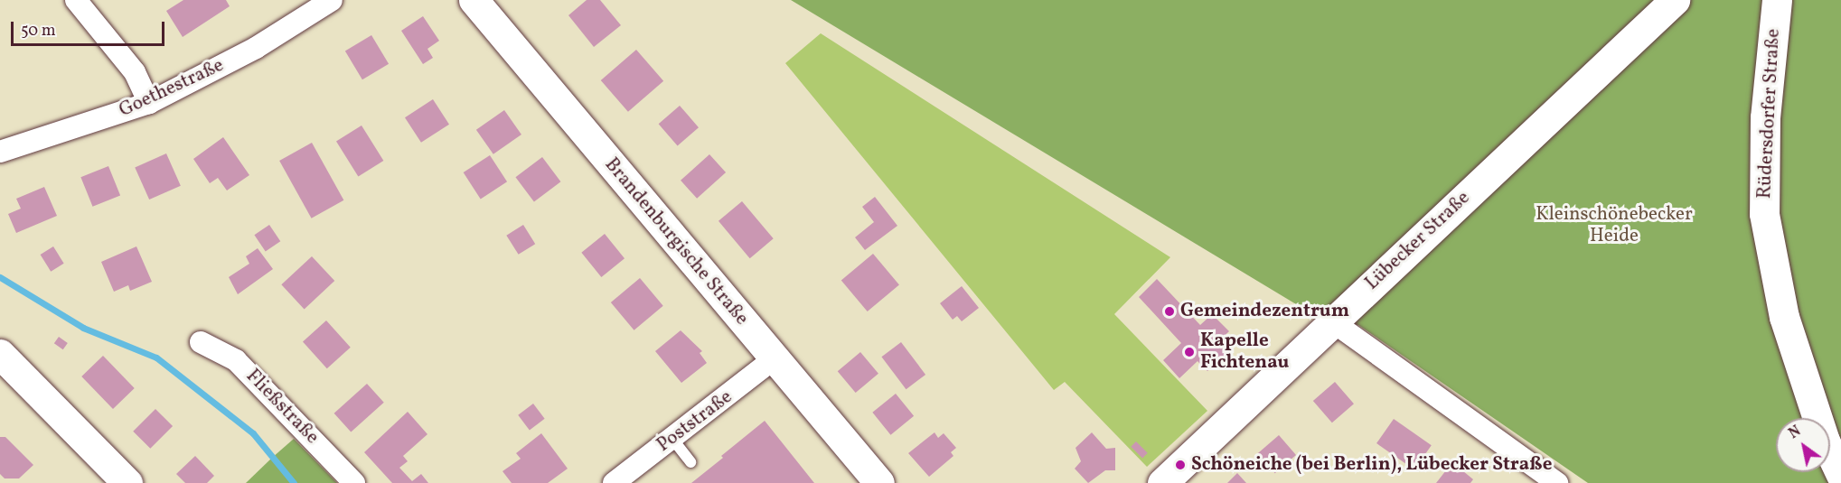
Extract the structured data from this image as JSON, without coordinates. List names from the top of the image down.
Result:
{
  "streets": {
    "street": [
      "Goethestraße",
      "Rüdersdorfer Straße",
      "Lübecker Straße",
      "Brandenburgische Straße",
      "Fließstraße",
      "Poststraße"
    ]
  },
  "crossings": [
    ["Brandenburgische Straße", "Poststraße"]
  ],
  "parks": ["Kleinschönebecker Heide"],
  "places": ["Gemeindezentrum", "Kapelle Fichtenau", "Schöneiche (bei Berlin), Lübecker Straße"],
  "scale_bar": "50 m",
  "north": "top left"
}
